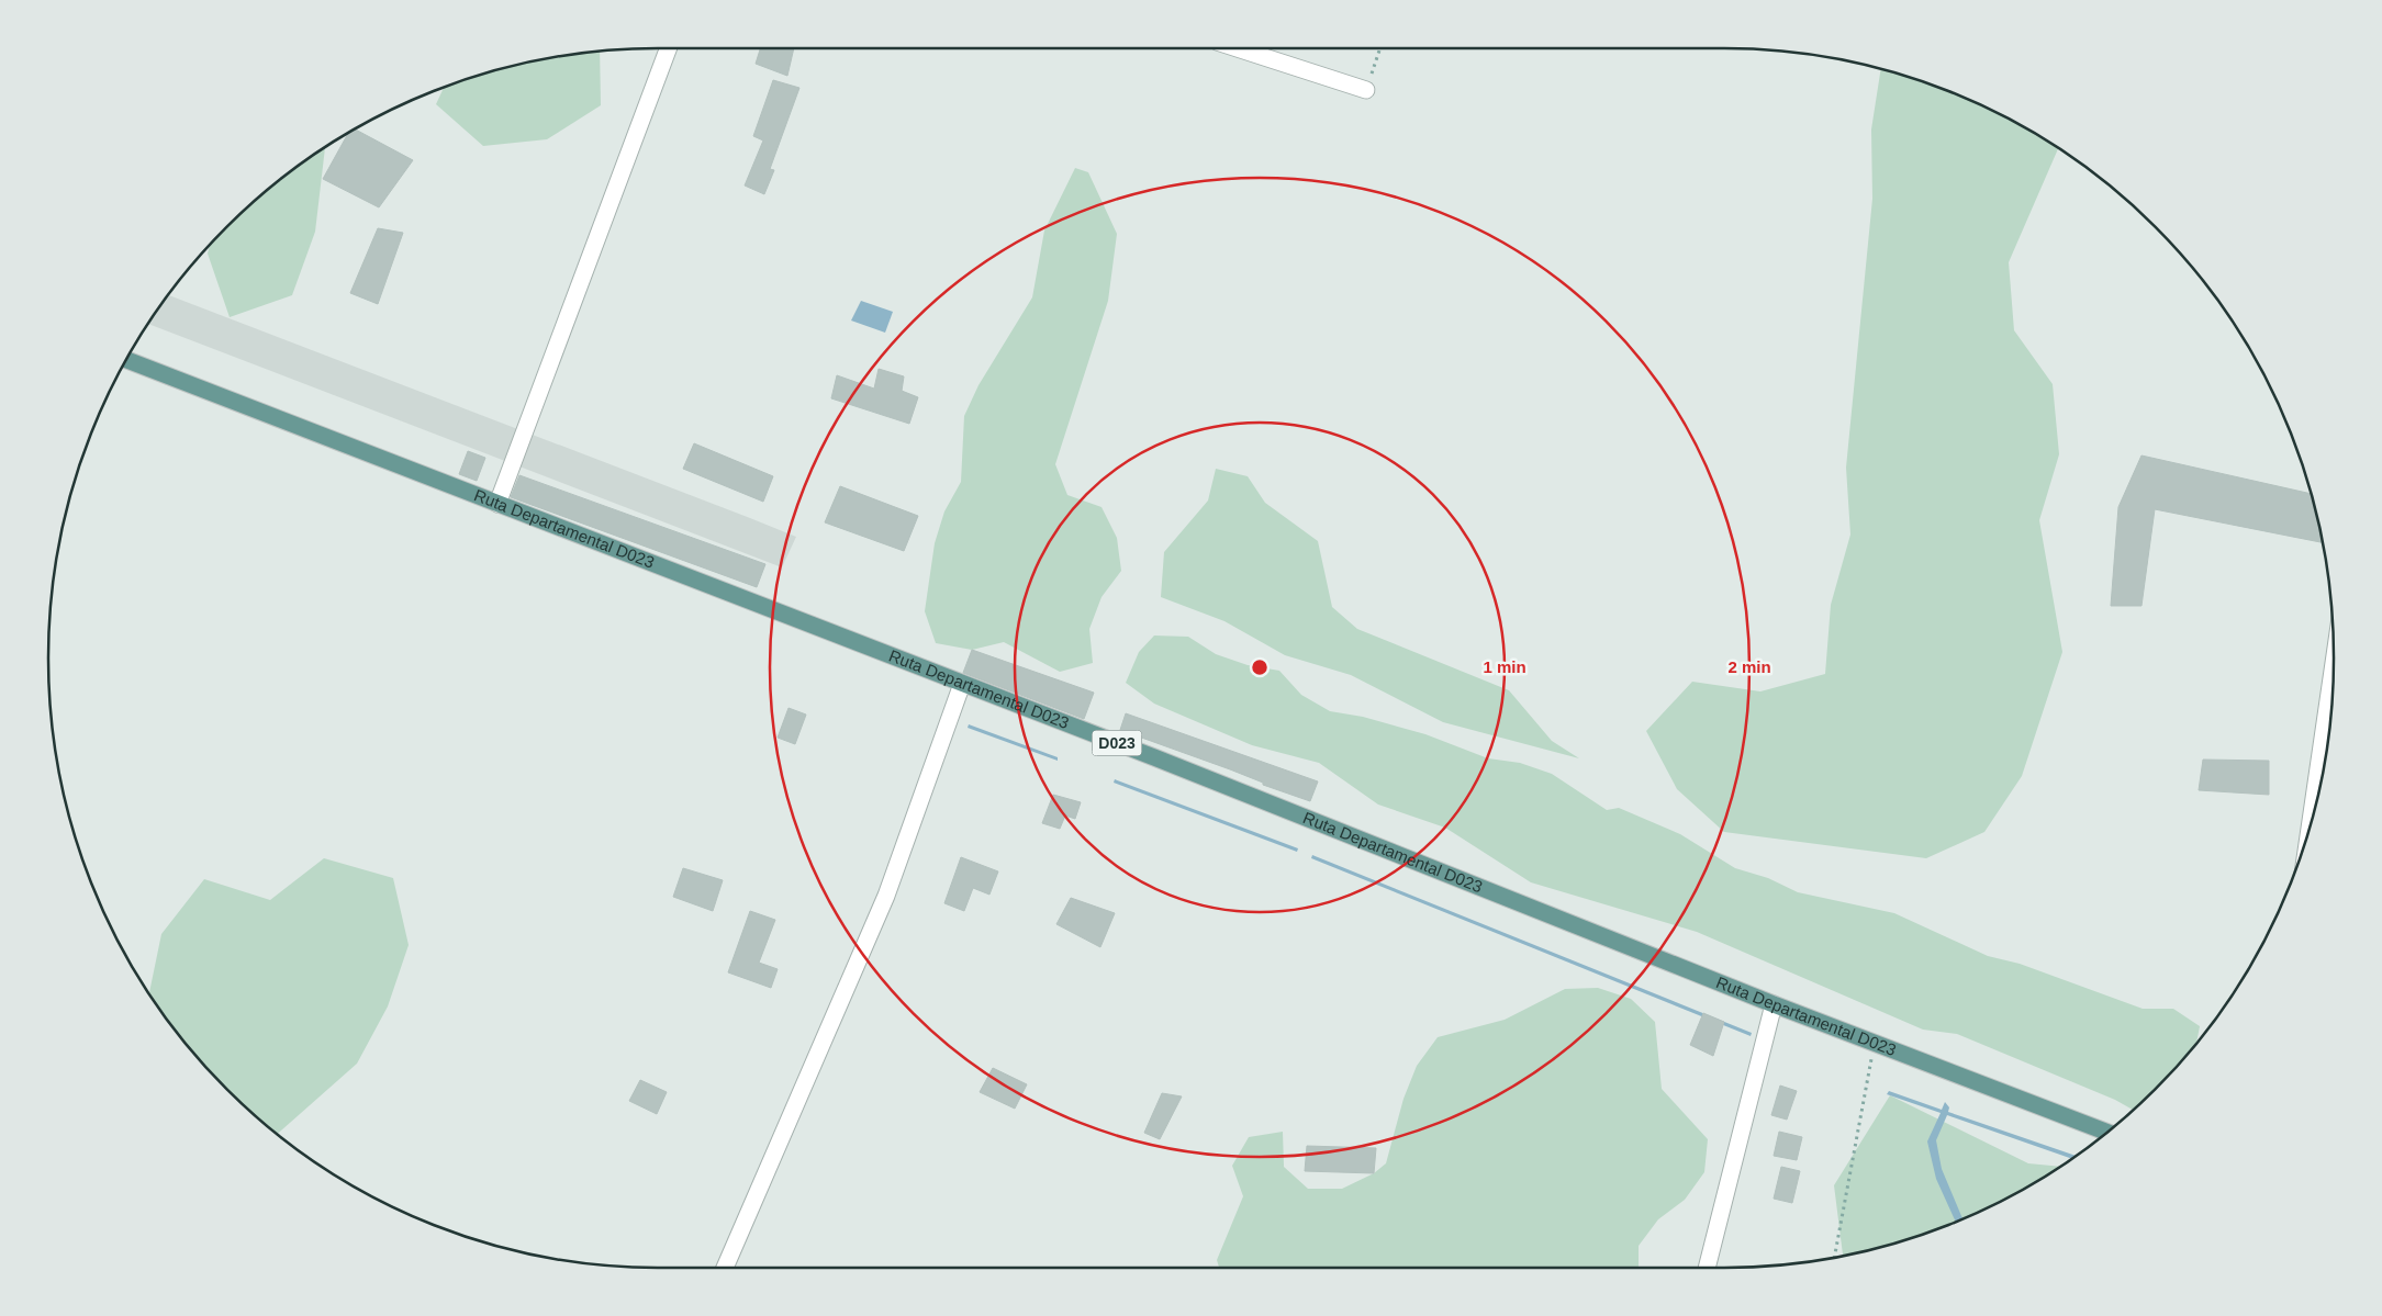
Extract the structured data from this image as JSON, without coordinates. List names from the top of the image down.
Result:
{
  "streets": {
    "main road": ["Ruta Departamental D023", "D023"]
  },
  "rings": ["1 min", "2 min"]
}
